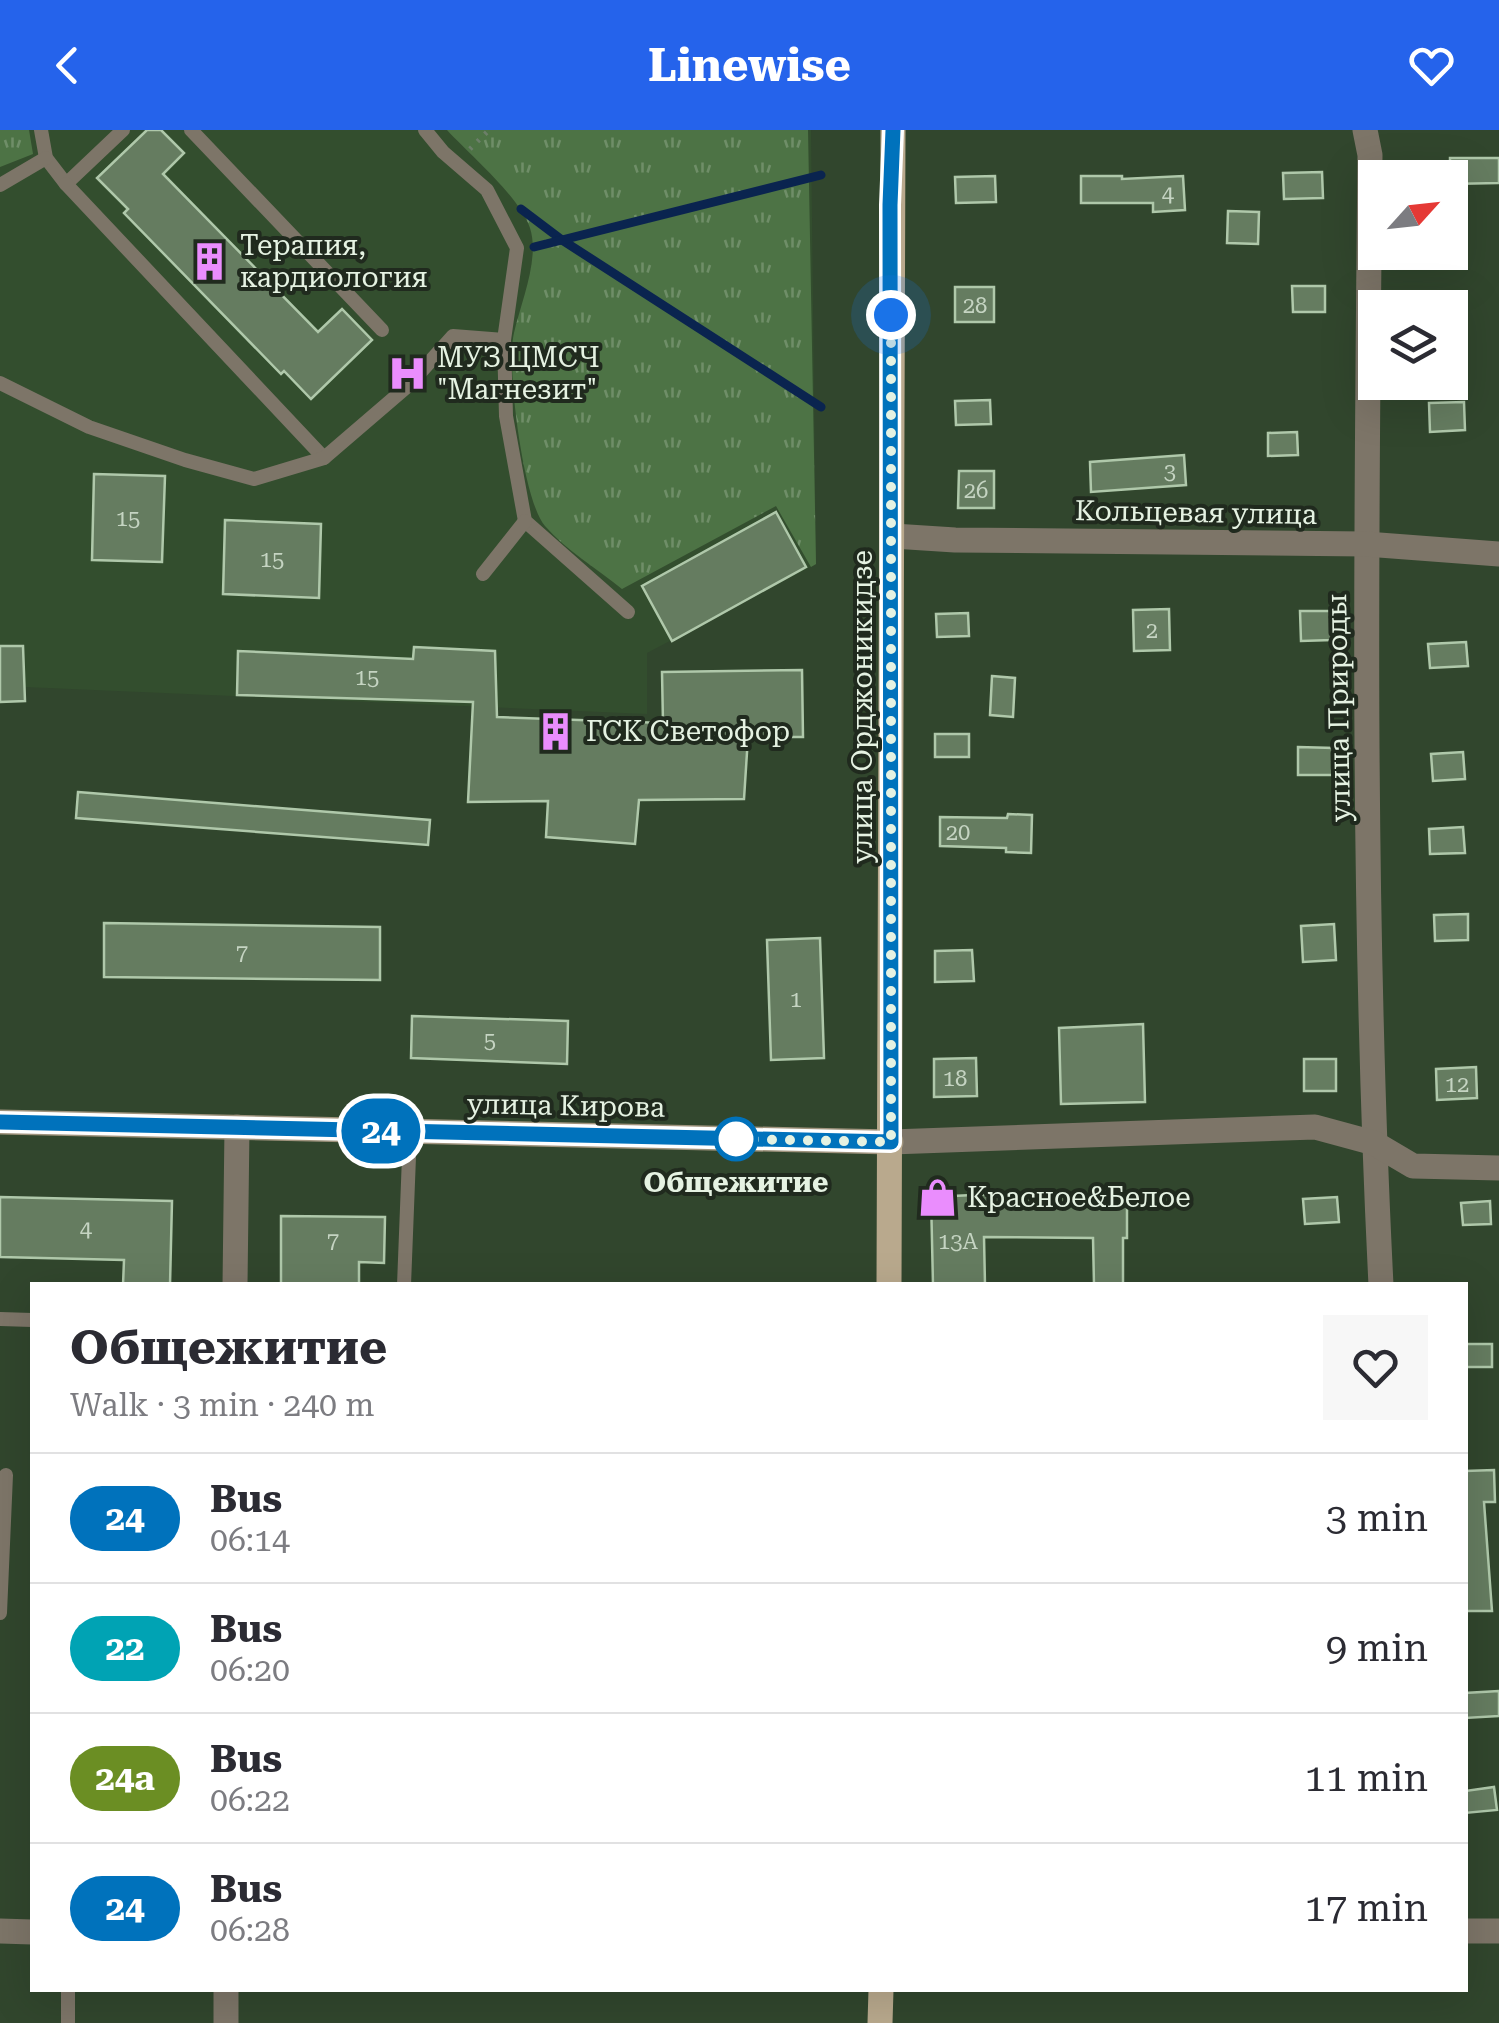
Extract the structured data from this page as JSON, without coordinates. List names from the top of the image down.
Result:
{
  "streets": {
    "main road": ["улица Орджоникидзе", "улица Кирова"],
    "street": ["Кольцевая улица", "улица Природы"]
  },
  "crossings": [
    ["Кольцевая улица", "улица Орджоникидзе"],
    ["Кольцевая улица", "улица Природы"],
    ["улица Орджоникидзе", "улица Кирова"]
  ],
  "places": {
    "building": ["Терапия, кардиология", "ГСК Светофор"],
    "hospital": ["МУЗ ЦМСЧ \"Магнезит\""],
    "other": ["Общежитие"],
    "shop": ["Красное&Белое"]
  },
  "lines": ["bus line 24"],
  "house_numbers": [
    "4",
    "28",
    "3",
    "26",
    "15",
    "15",
    "2",
    "15",
    "20",
    "7",
    "1",
    "5",
    "18",
    "12",
    "4",
    "7",
    "13А"
  ],
  "north": "top right",
  "page": {
    "header": "Linewise",
    "on_map": "24",
    "heading": ["Общежитие", "Walk · 3 min · 240 m"],
    "list": [
      {
        "mark": "24",
        "name": "Bus",
        "note": "06:14",
        "value": "3 min"
      },
      {
        "mark": "22",
        "name": "Bus",
        "note": "06:20",
        "value": "9 min"
      },
      {
        "mark": "24a",
        "name": "Bus",
        "note": "06:22",
        "value": "11 min"
      },
      {
        "mark": "24",
        "name": "Bus",
        "note": "06:28",
        "value": "17 min"
      }
    ]
  }
}
